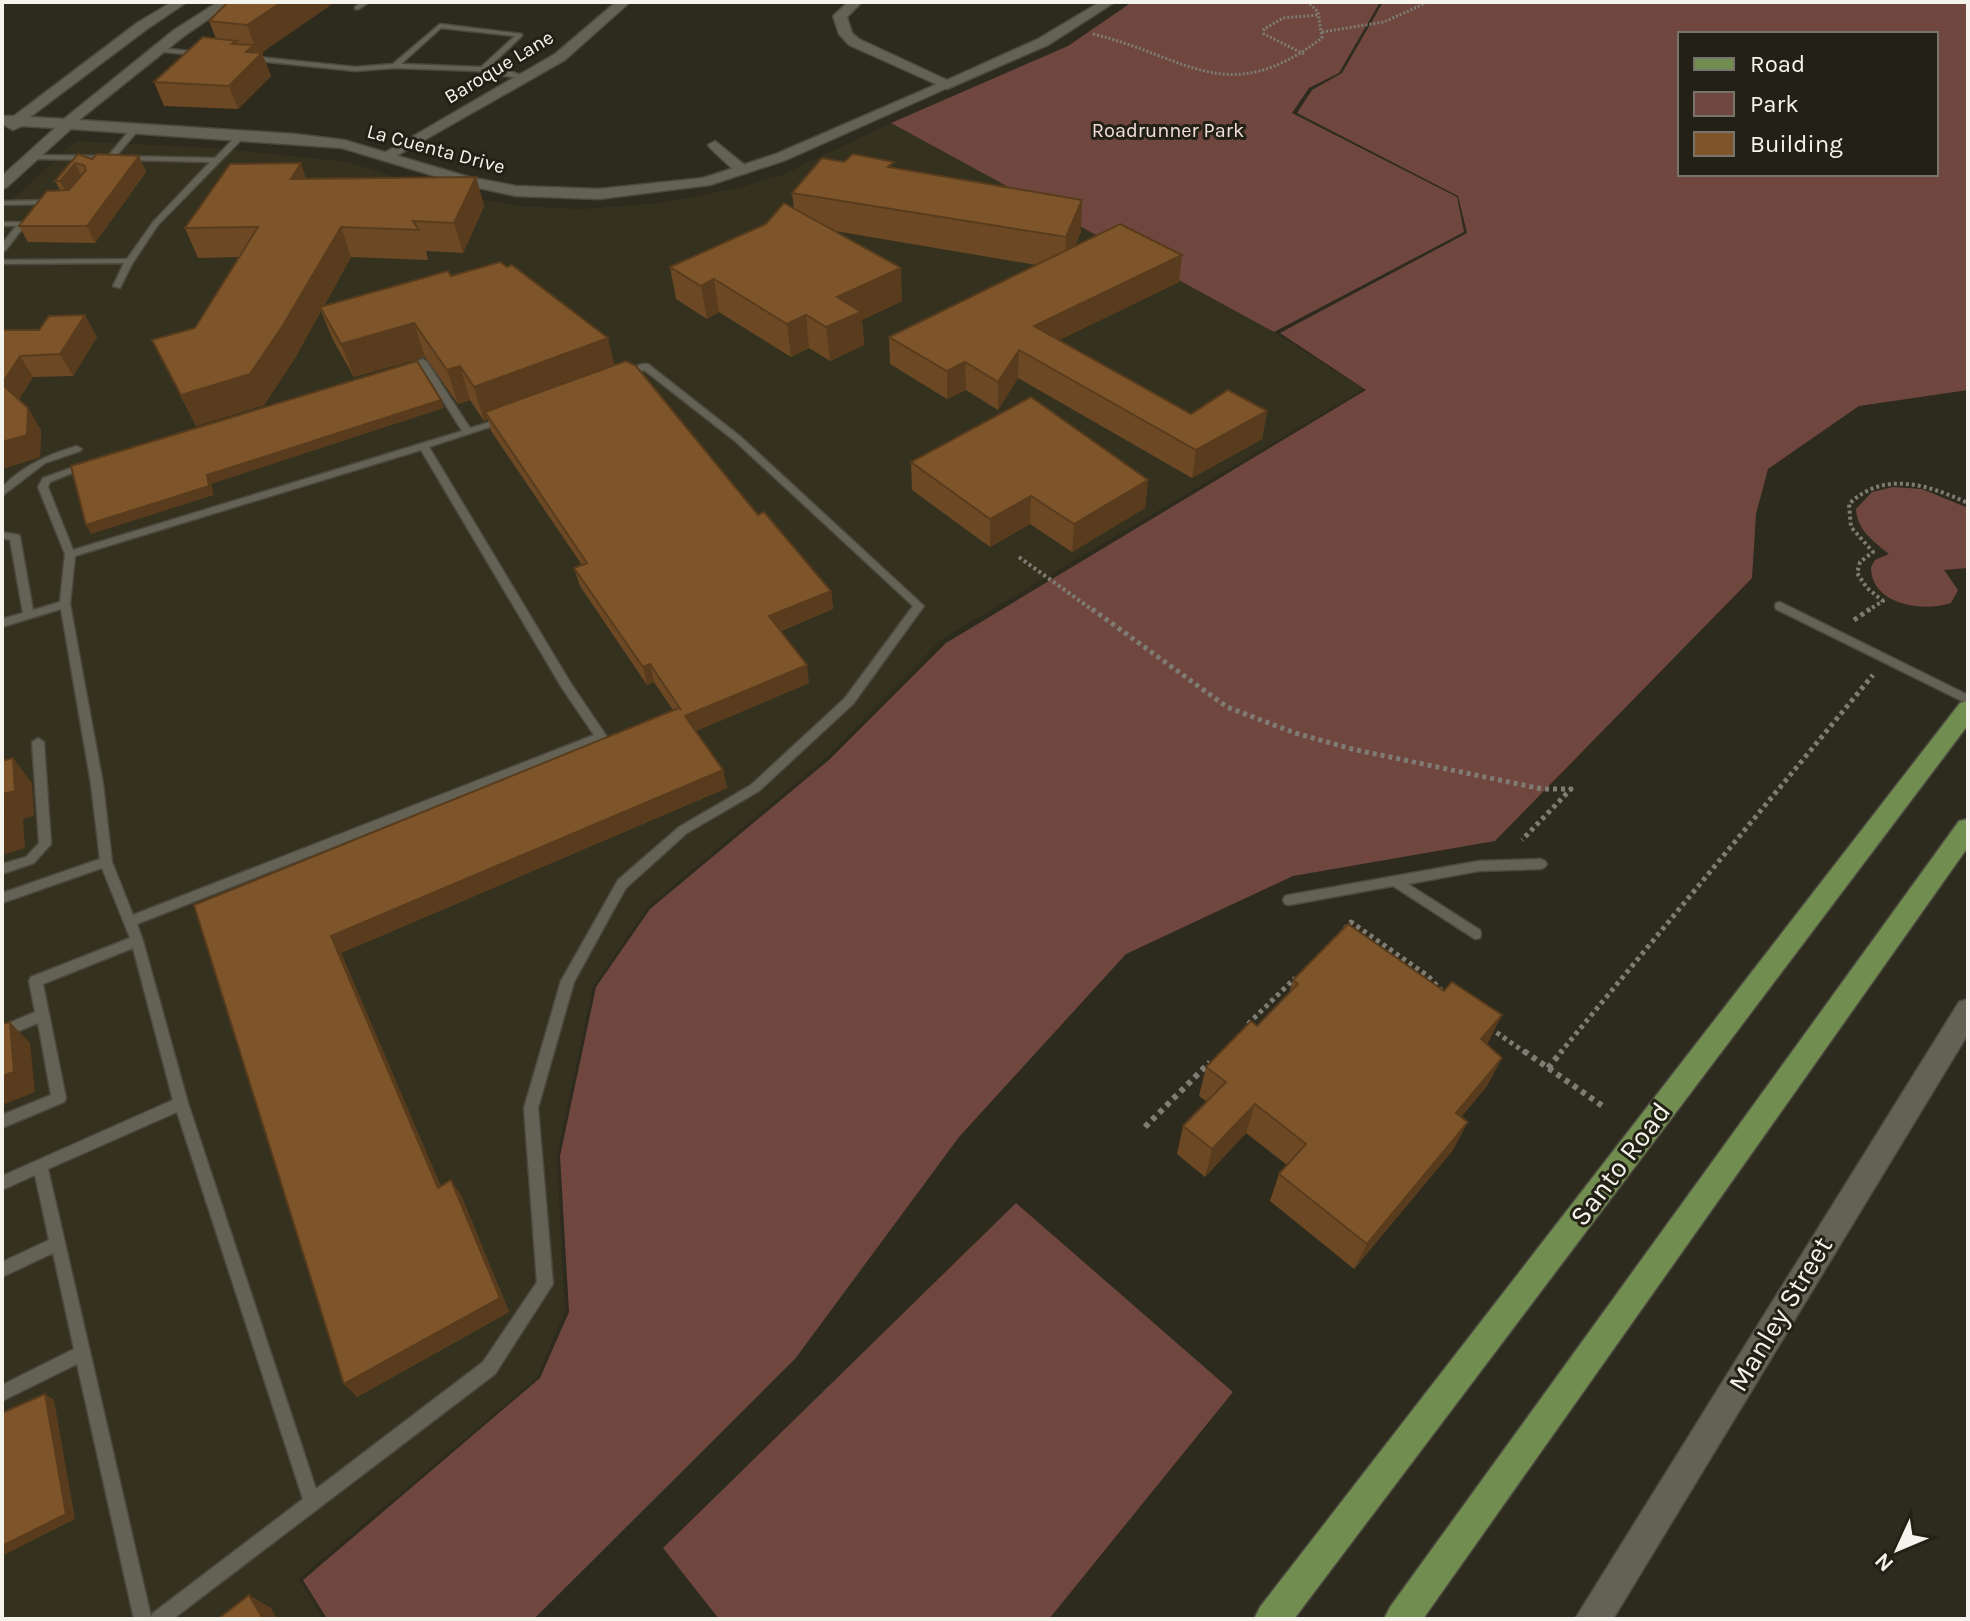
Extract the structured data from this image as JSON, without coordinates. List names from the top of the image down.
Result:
{
  "streets": {
    "main road": ["Santo Road"],
    "street": ["Baroque Lane", "La Cuenta Drive", "Manley Street"]
  },
  "crossings": [
    ["Baroque Lane", "La Cuenta Drive"]
  ],
  "parks": ["Roadrunner Park"],
  "legend": ["Road", "Park", "Building"],
  "north": "bottom left"
}
